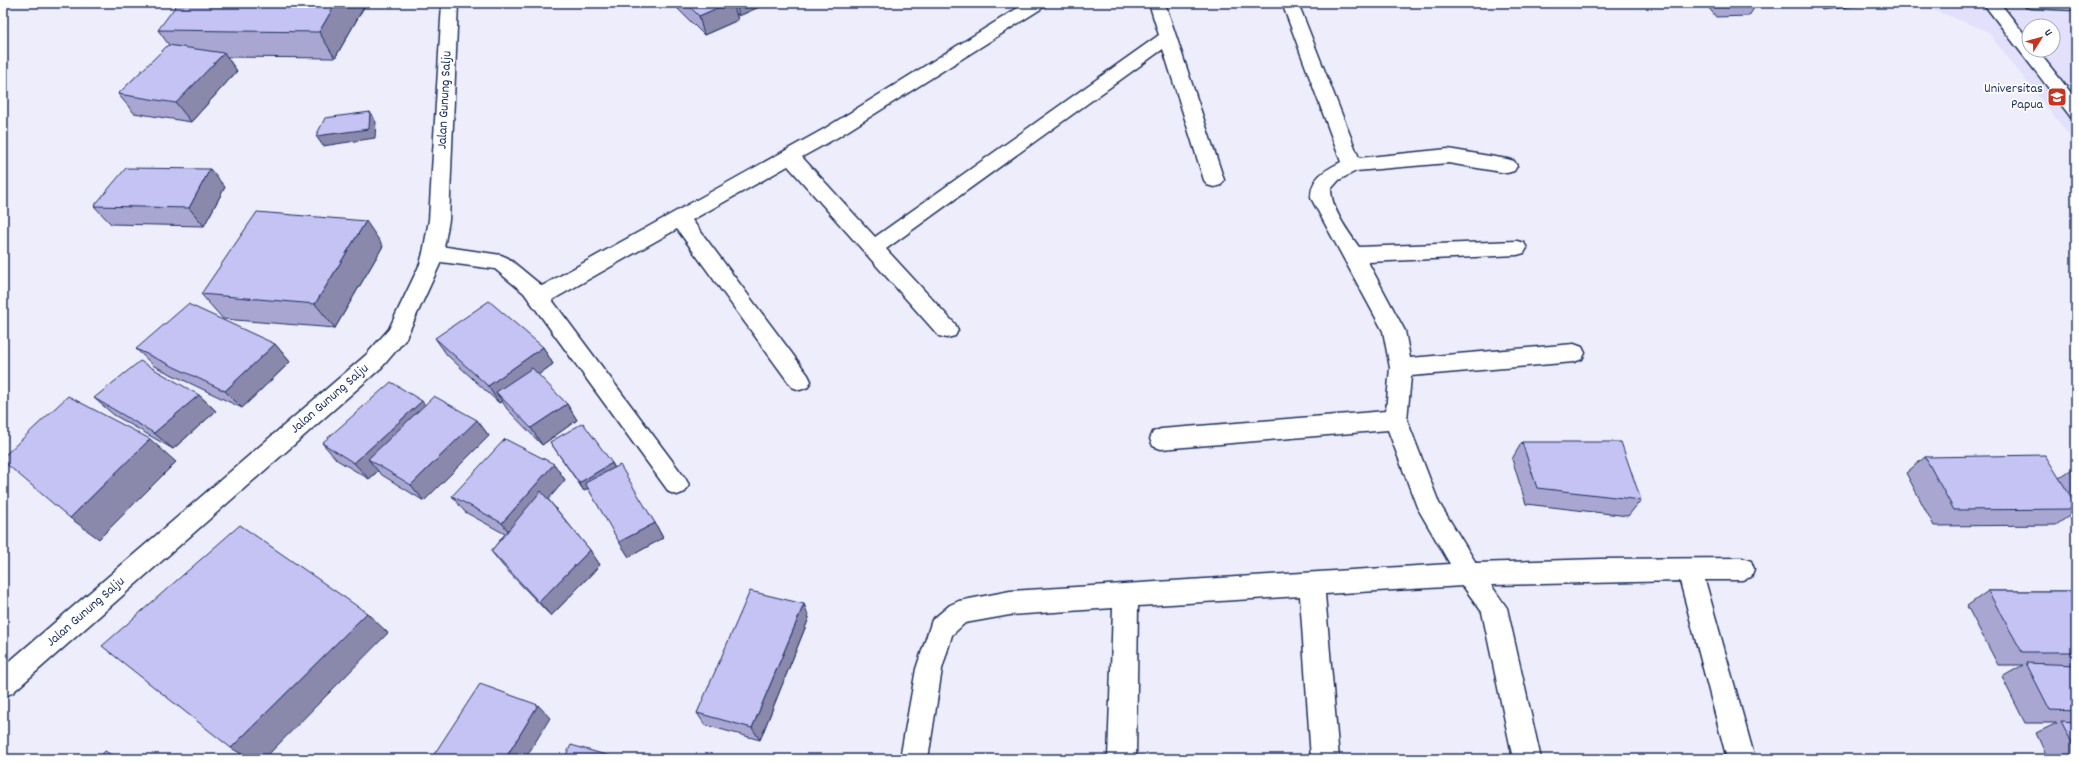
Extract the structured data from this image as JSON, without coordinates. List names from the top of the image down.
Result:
{
  "streets": {
    "street": ["Jalan Gunung Salju"]
  },
  "places": {
    "school or university": ["Universitas Papua"]
  },
  "north": "top right"
}
